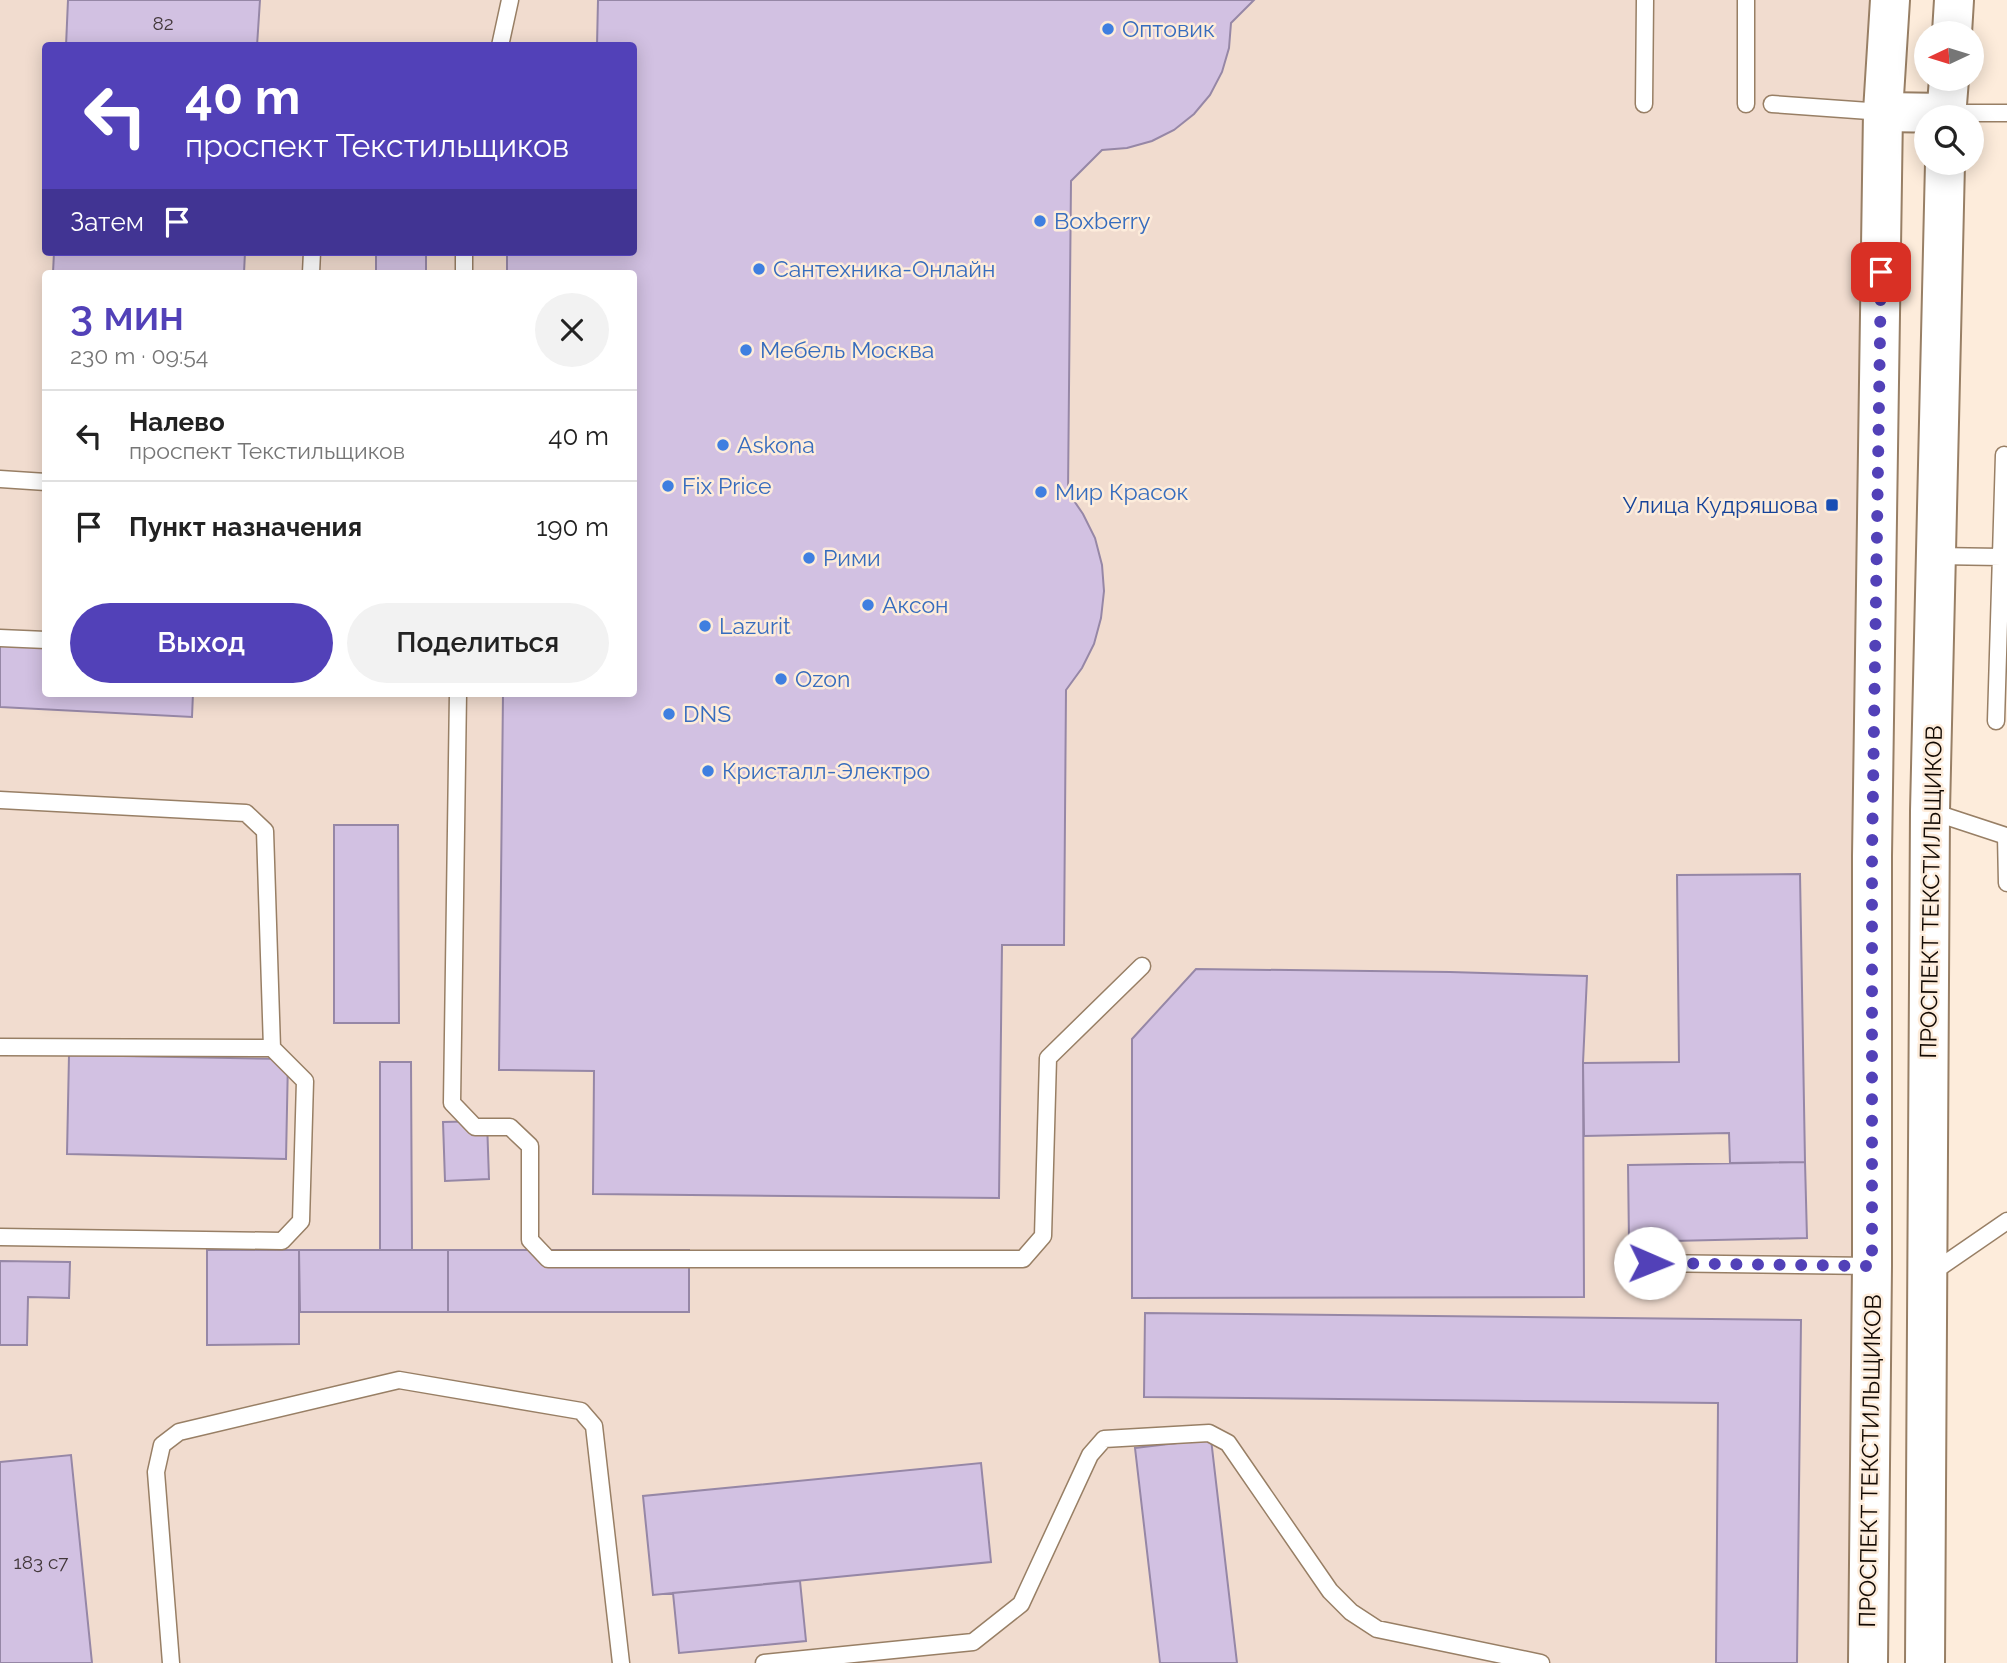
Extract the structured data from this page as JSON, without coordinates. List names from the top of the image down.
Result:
{
  "streets": {
    "main road": ["ПРОСПЕКТ ТЕКСТИЛЬЩИКОВ"]
  },
  "places": {
    "other": [
      "Оптовик",
      "Boxberry",
      "Сантехника-Онлайн",
      "Мебель Москва",
      "Askona",
      "Fix Price",
      "Мир Красок",
      "Рими",
      "Аксон",
      "Lazurit",
      "Ozon",
      "DNS",
      "Кристалл-Электро"
    ],
    "transit": ["Улица Кудряшова"]
  },
  "house_numbers": ["82", "183 с7"],
  "north": "left",
  "page": {
    "turn": ["40 m", "проспект Текстильщиков"],
    "then": "Затем",
    "heading": ["3 мин", "230 m · 09:54"],
    "list": [
      {
        "name": "Налево",
        "note": "проспект Текстильщиков",
        "value": "40 m"
      },
      {
        "name": "Пункт назначения",
        "value": "190 m"
      }
    ],
    "buttons": ["Выход", "Поделиться"]
  }
}
